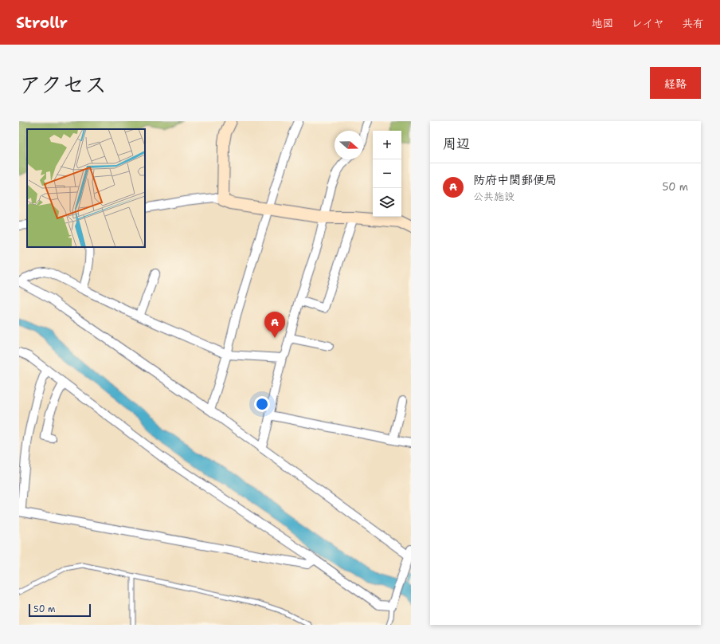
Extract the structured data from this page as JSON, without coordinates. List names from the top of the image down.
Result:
{
  "scale_bar": "50 m",
  "north": "right",
  "page": {
    "header": "Strollr",
    "nav": ["地図", "レイヤ", "共有"],
    "title": "アクセス",
    "buttons": "経路",
    "heading": "周辺",
    "map_buttons": ["+", "−"],
    "list": [
      {
        "mark": "A",
        "name": "防府中関郵便局",
        "note": "公共施設",
        "value": "50 m"
      }
    ],
    "pins": "A",
    "scale": "50 m"
  }
}
